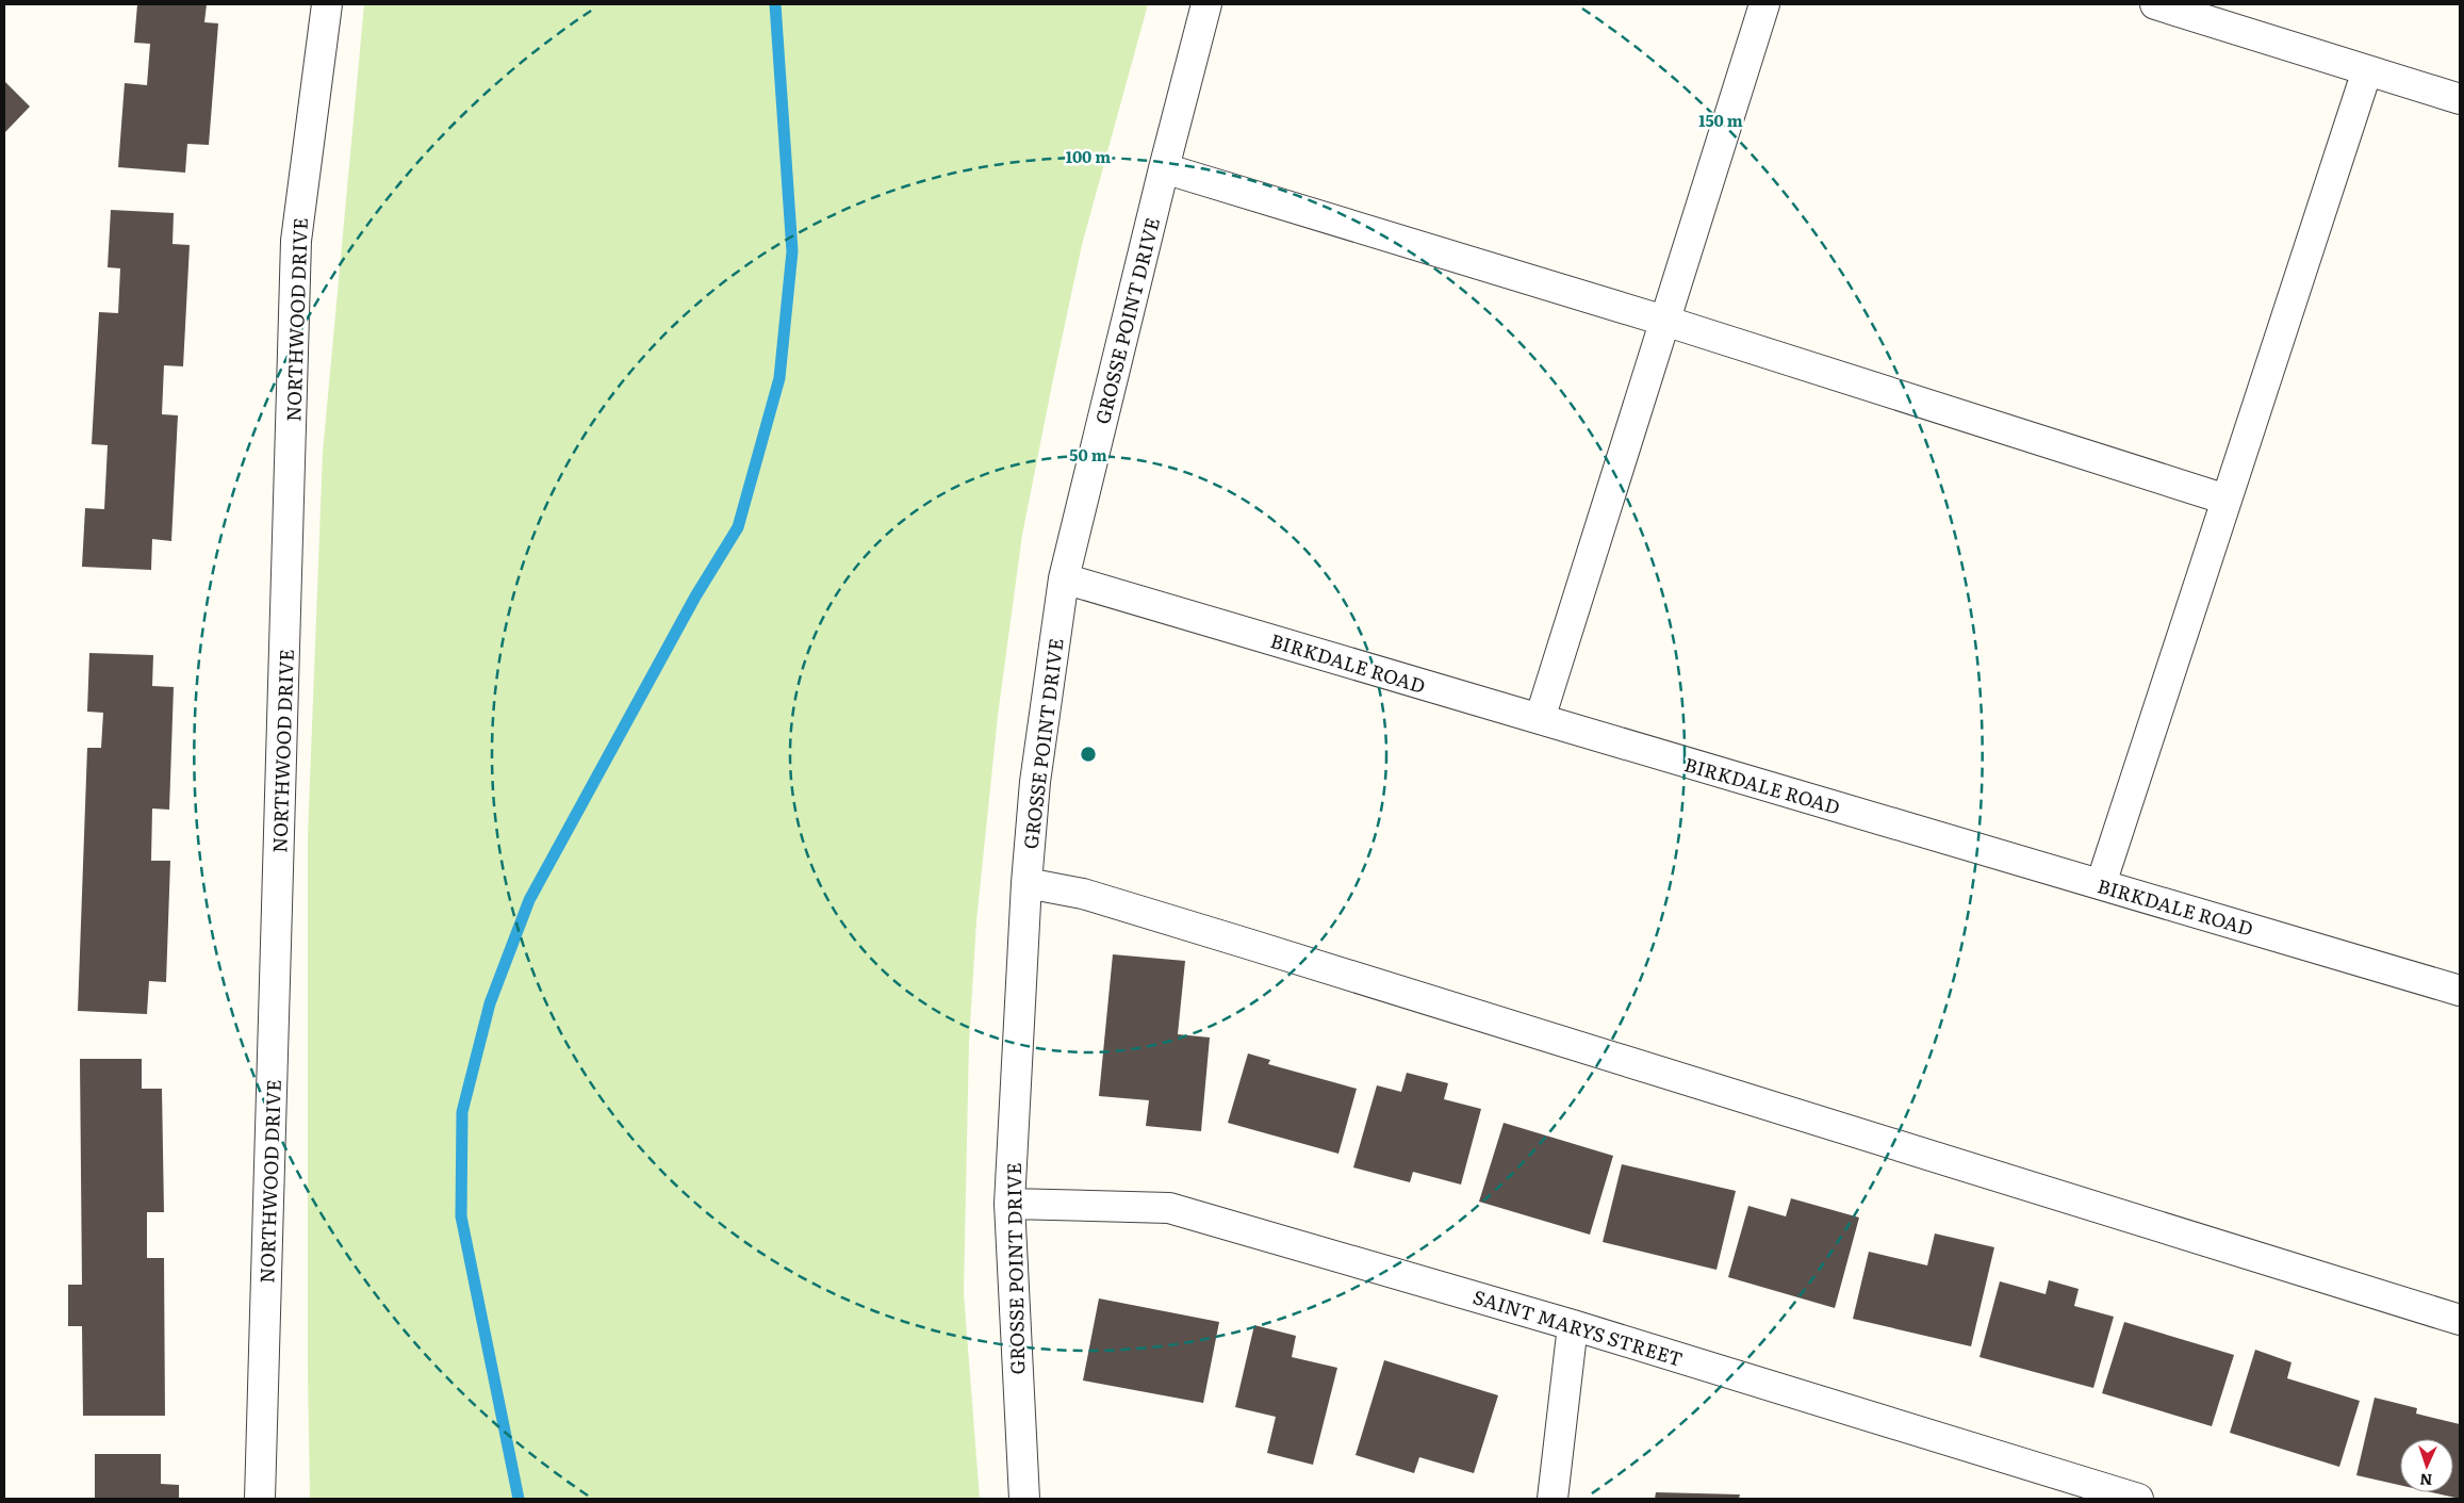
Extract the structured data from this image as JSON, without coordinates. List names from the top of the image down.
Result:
{
  "streets": {
    "street": [
      "NORTHWOOD DRIVE",
      "GROSSE POINT DRIVE",
      "BIRKDALE ROAD",
      "SAINT MARYS STREET"
    ]
  },
  "crossings": [
    ["GROSSE POINT DRIVE", "BIRKDALE ROAD"],
    ["GROSSE POINT DRIVE", "SAINT MARYS STREET"]
  ],
  "north": "bottom",
  "rings": ["150 m", "100 m", "50 m"]
}
